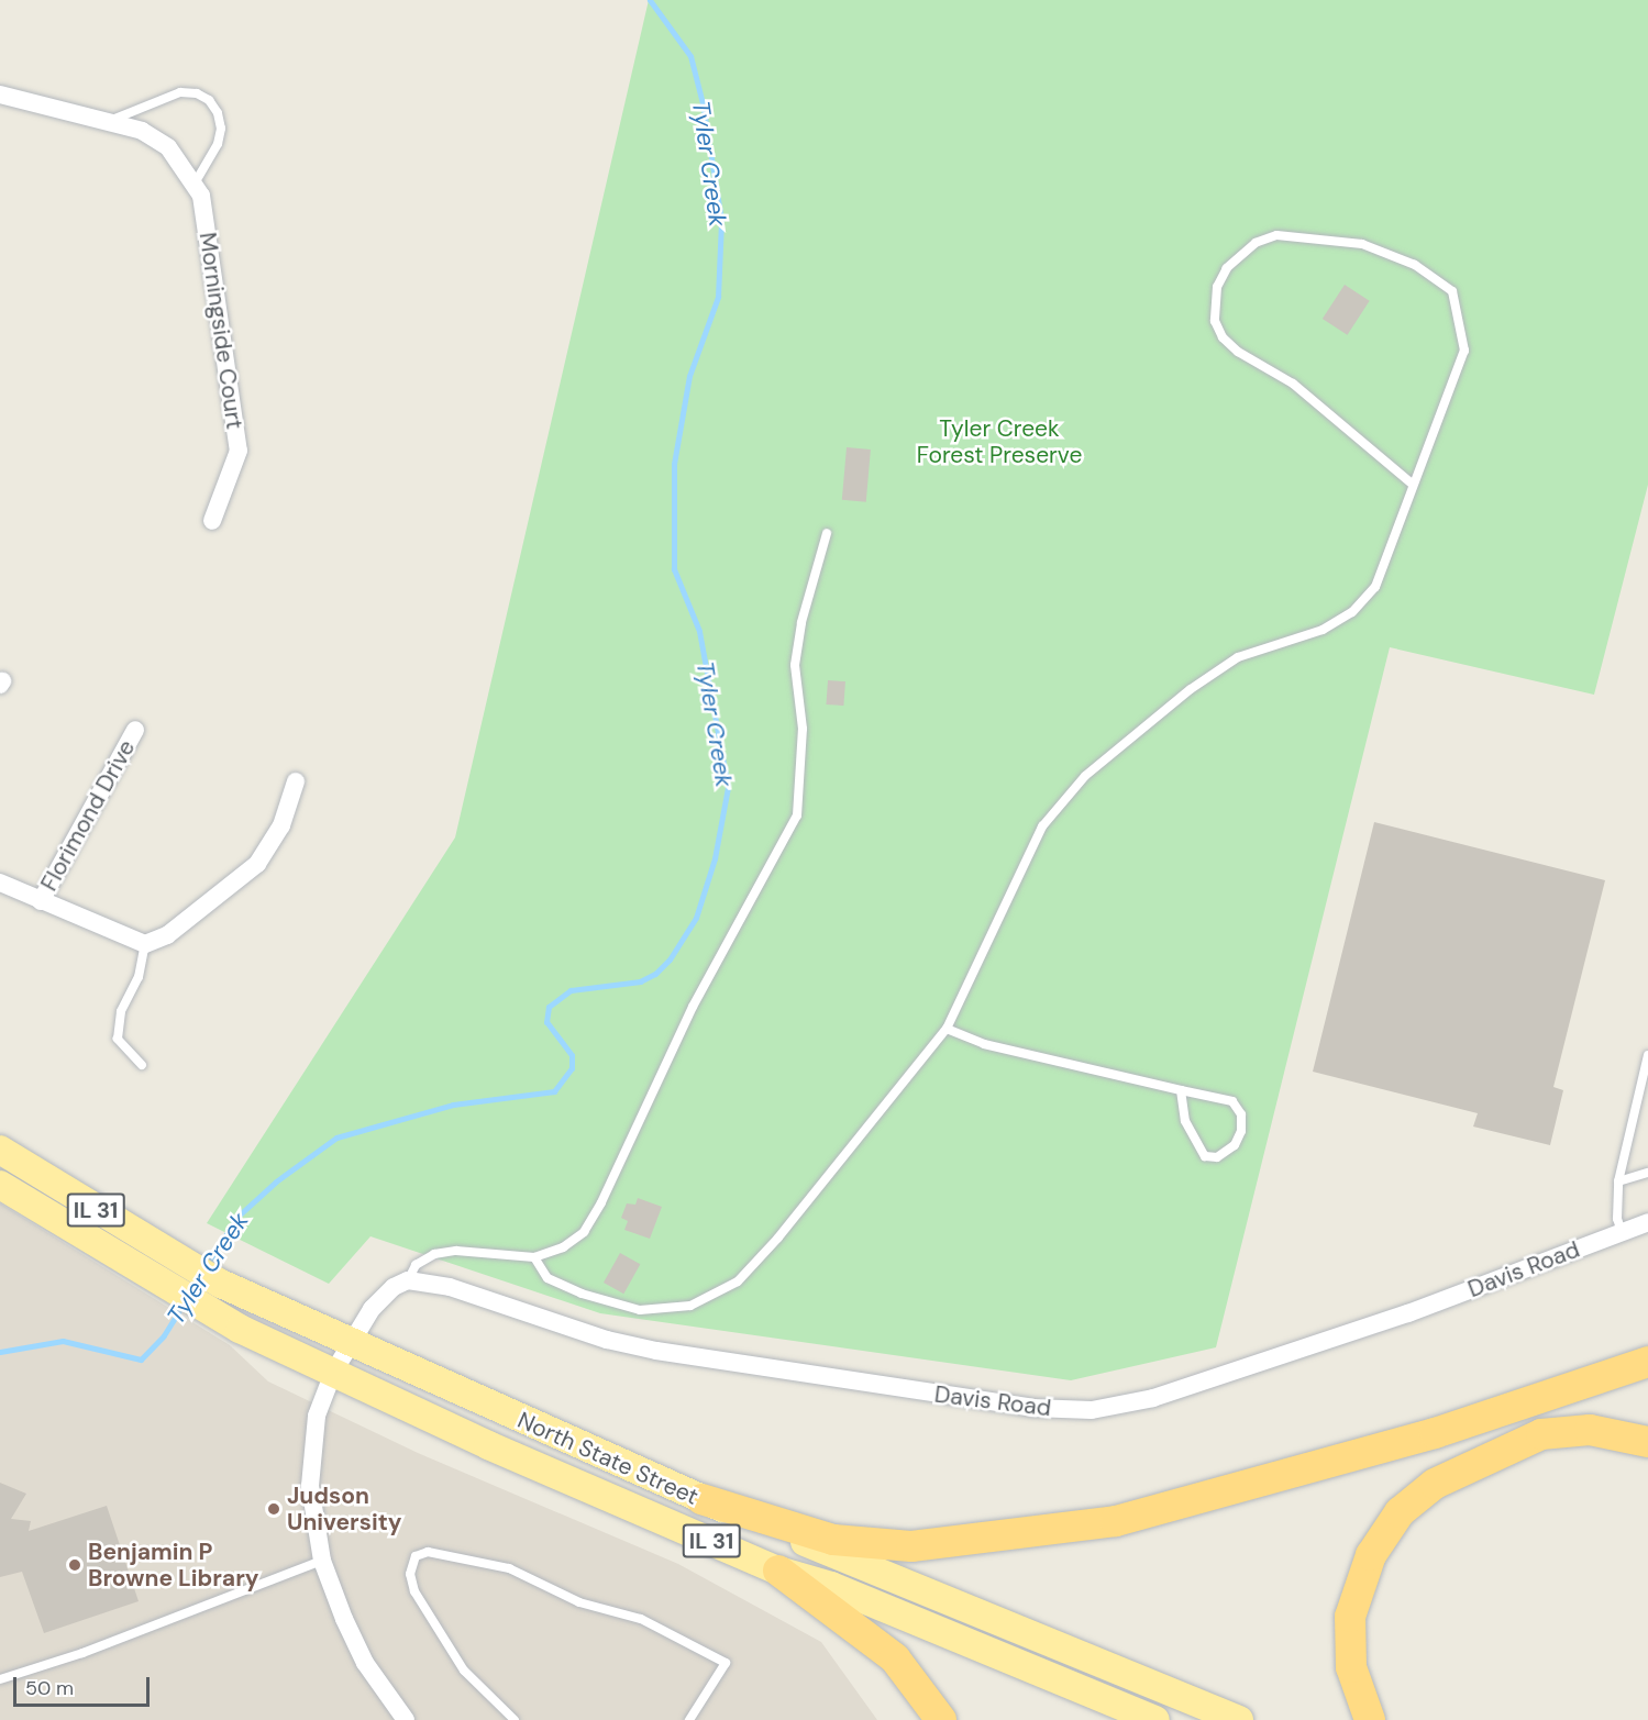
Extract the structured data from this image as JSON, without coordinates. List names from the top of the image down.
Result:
{
  "streets": {
    "main road": ["IL 31", "North State Street"],
    "street": ["Morningside Court", "Florimond Drive", "Davis Road"]
  },
  "water": ["Tyler Creek"],
  "parks": ["Tyler Creek Forest Preserve"],
  "places": ["Judson University", "Benjamin P Browne Library"],
  "scale_bar": "50 m"
}
